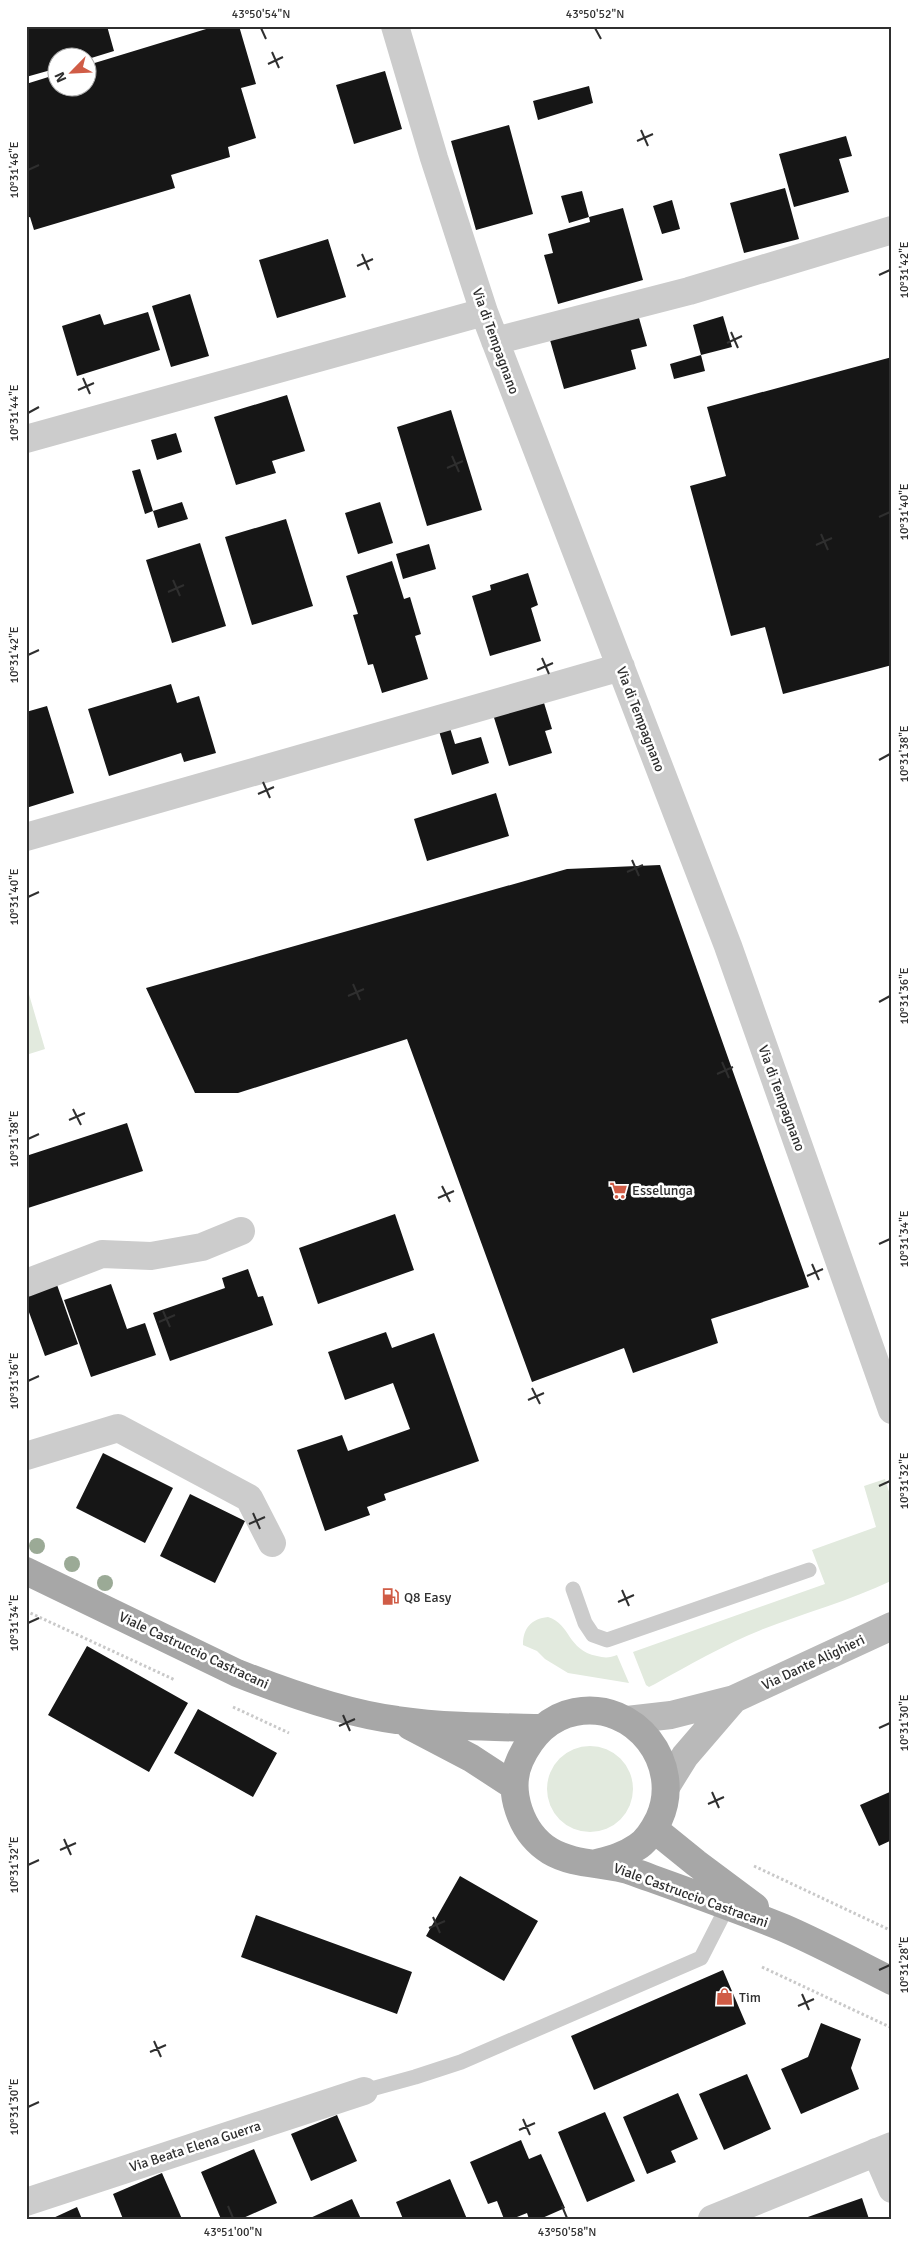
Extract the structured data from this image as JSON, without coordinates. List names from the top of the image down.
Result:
{
  "streets": {
    "main road": ["Viale Castruccio Castracani", "Via Dante Alighieri"],
    "street": ["Via di Tempagnano", "Via Beata Elena Guerra"]
  },
  "crossings": [
    ["Viale Castruccio Castracani", "Via Dante Alighieri"]
  ],
  "places": {
    "supermarket": ["Esselunga"],
    "fuel station": ["Q8 Easy"],
    "shop": ["Tim"]
  },
  "north": "bottom left",
  "coordinates": [
    "43°50'54\"N",
    "43°50'52\"N",
    "10°31'46\"E",
    "10°31'42\"E",
    "10°31'44\"E",
    "10°31'40\"E",
    "10°31'38\"E",
    "10°31'36\"E",
    "10°31'34\"E",
    "10°31'32\"E",
    "10°31'30\"E",
    "10°31'28\"E",
    "43°51'00\"N",
    "43°50'58\"N"
  ]
}
